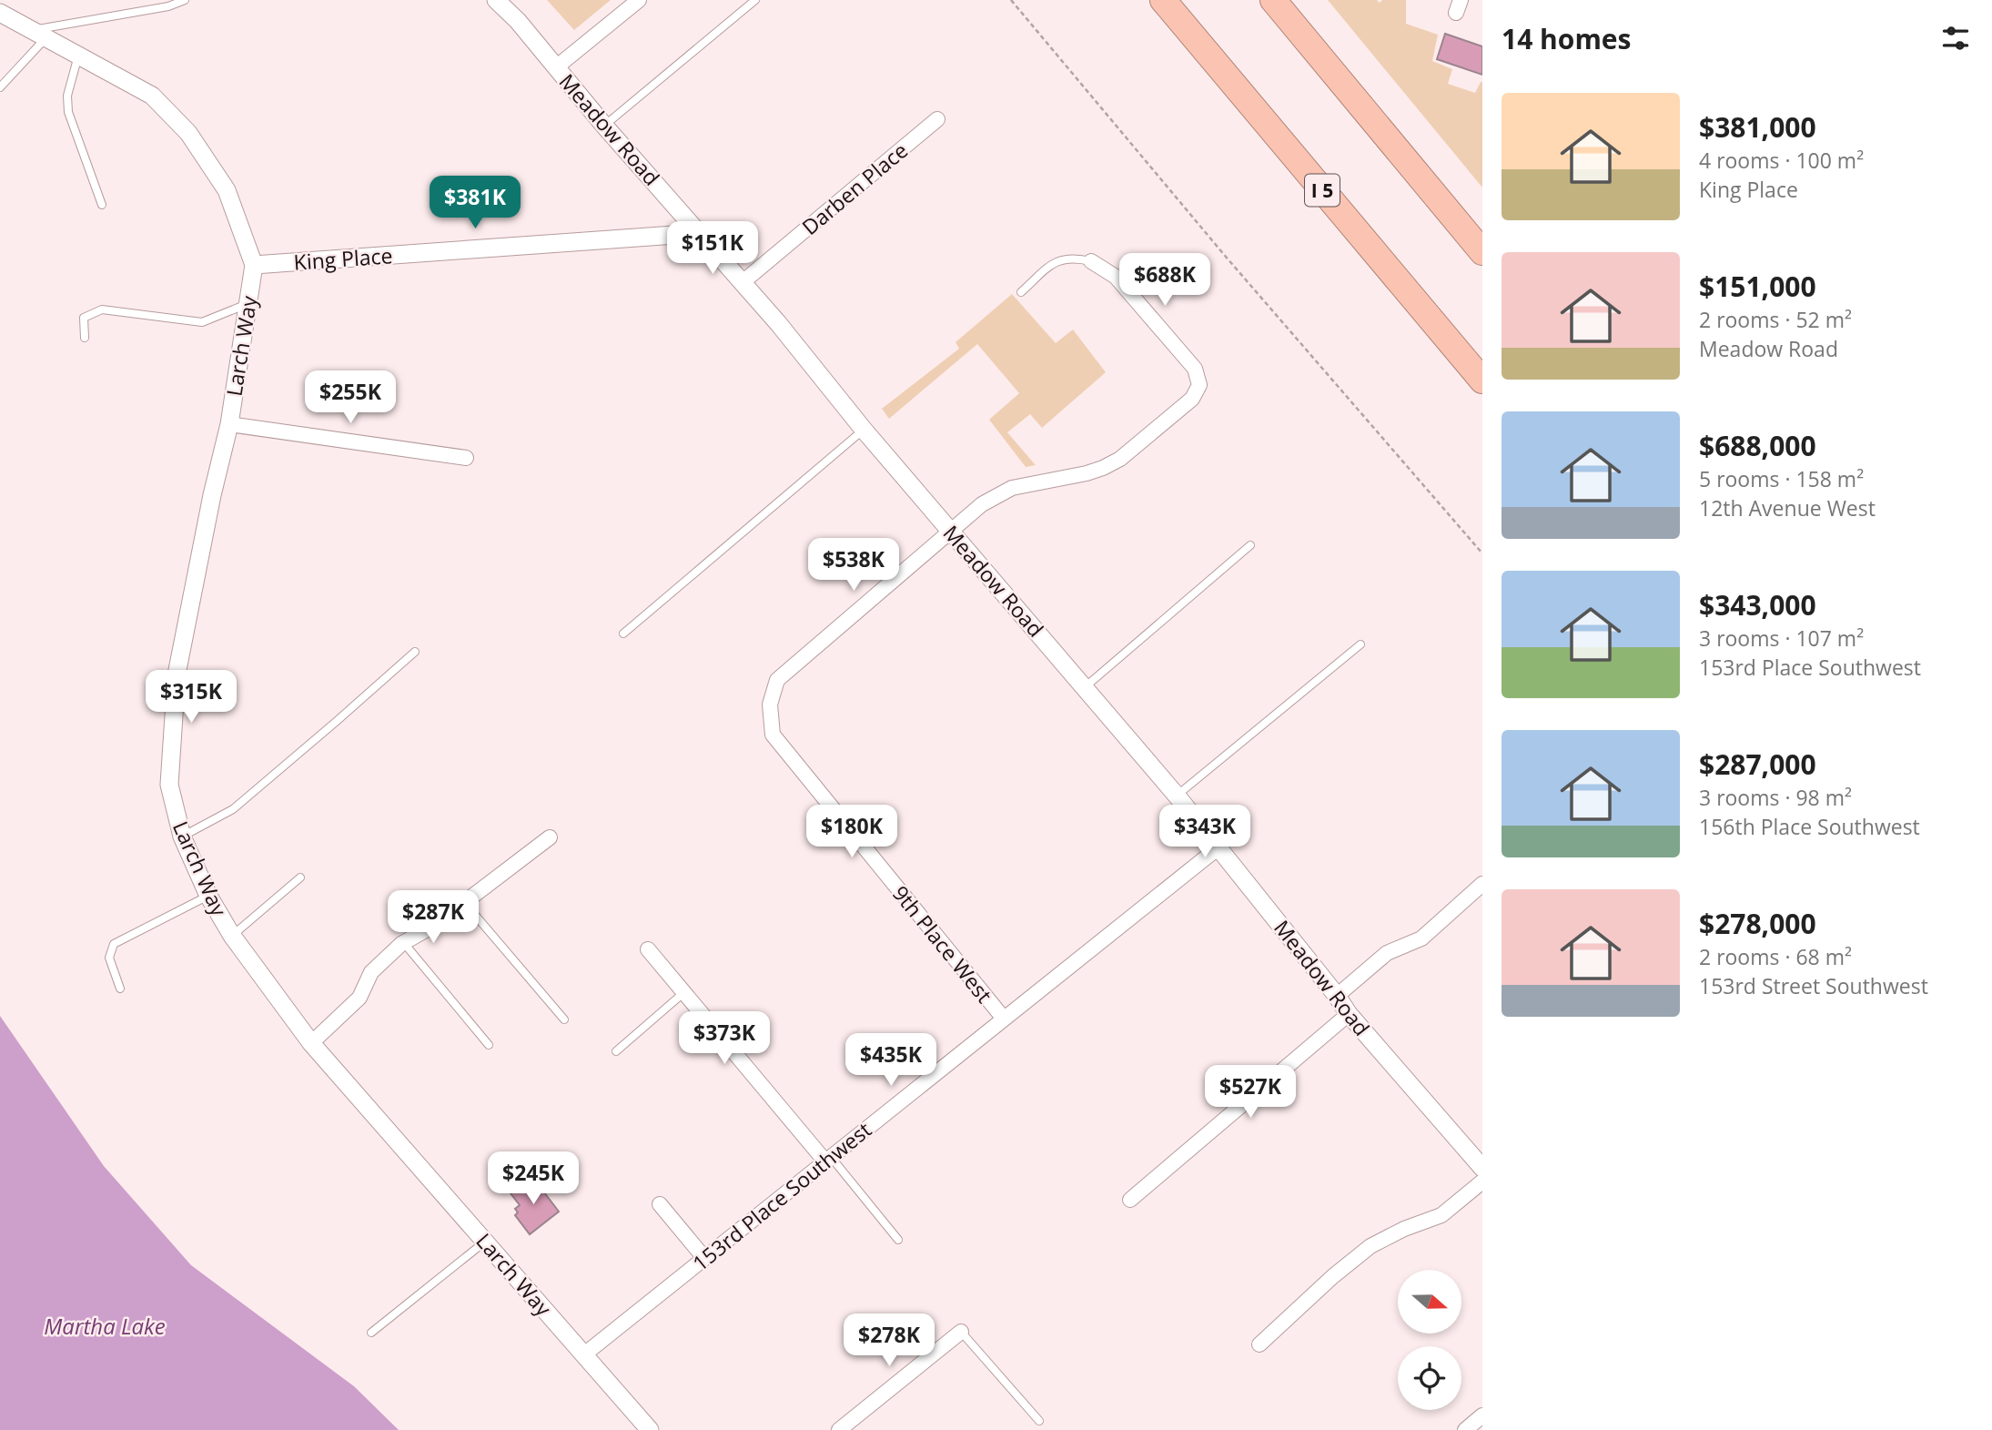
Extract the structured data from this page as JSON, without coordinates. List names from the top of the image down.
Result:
{
  "streets": {
    "highway": ["I 5"],
    "street": [
      "Meadow Road",
      "Darben Place",
      "King Place",
      "Larch Way",
      "9th Place West",
      "153rd Place Southwest"
    ]
  },
  "crossings": [
    ["Meadow Road", "Darben Place"],
    ["Meadow Road", "King Place"],
    ["Meadow Road", "9th Place West"],
    ["Meadow Road", "153rd Place Southwest"],
    ["King Place", "Larch Way"],
    ["Larch Way", "153rd Place Southwest"],
    ["9th Place West", "153rd Place Southwest"]
  ],
  "water": ["Martha Lake"],
  "north": "right",
  "page": {
    "heading": "14 homes",
    "list": [
      {
        "name": "$381,000",
        "note": "4 rooms · 100 m² · King Place"
      },
      {
        "name": "$151,000",
        "note": "2 rooms · 52 m² · Meadow Road"
      },
      {
        "name": "$688,000",
        "note": "5 rooms · 158 m² · 12th Avenue West"
      },
      {
        "name": "$343,000",
        "note": "3 rooms · 107 m² · 153rd Place Southwest"
      },
      {
        "name": "$287,000",
        "note": "3 rooms · 98 m² · 156th Place Southwest"
      },
      {
        "name": "$278,000",
        "note": "2 rooms · 68 m² · 153rd Street Southwest"
      }
    ],
    "price": [
      "$381K",
      "$151K",
      "$688K",
      "$255K",
      "$538K",
      "$315K",
      "$180K",
      "$343K",
      "$287K",
      "$373K",
      "$435K",
      "$527K",
      "$245K",
      "$278K"
    ]
  }
}
